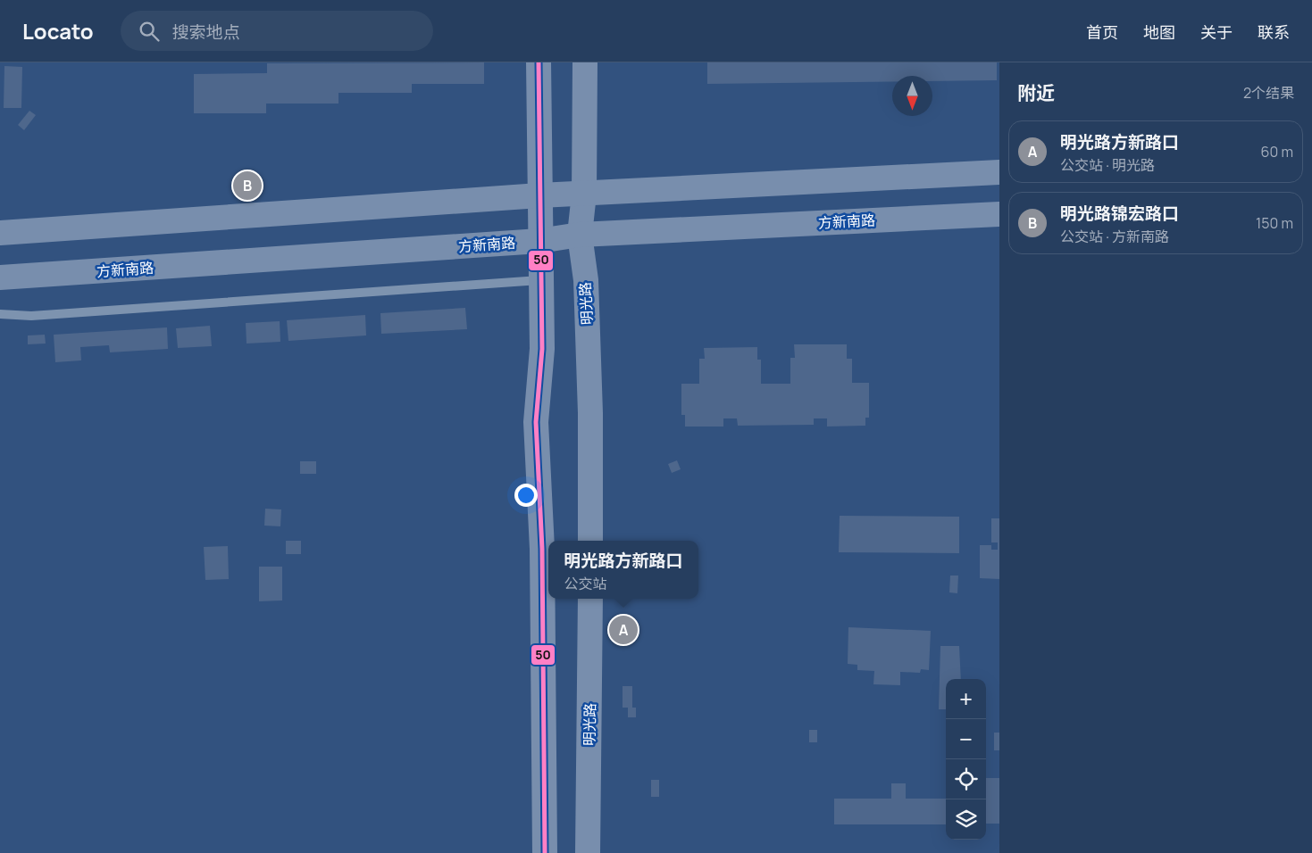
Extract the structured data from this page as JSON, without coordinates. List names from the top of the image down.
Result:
{
  "streets": {
    "main road": ["方新南路", "明光路"]
  },
  "crossings": [
    ["方新南路", "明光路"]
  ],
  "lines": ["transit line 50"],
  "north": "bottom",
  "page": {
    "header": "Locato",
    "search": "搜索地点",
    "nav": [
      "首页",
      "地图",
      "关于",
      "联系"
    ],
    "heading": ["附近", "2个结果"],
    "list": [
      {
        "mark": "A",
        "name": "明光路方新路口",
        "note": "公交站 · 明光路",
        "value": "60 m"
      },
      {
        "mark": "B",
        "name": "明光路锦宏路口",
        "note": "公交站 · 方新南路",
        "value": "150 m"
      }
    ],
    "pins": ["B", "A"],
    "popup": ["明光路方新路口", "公交站"],
    "map_buttons": ["+", "−"]
  }
}
